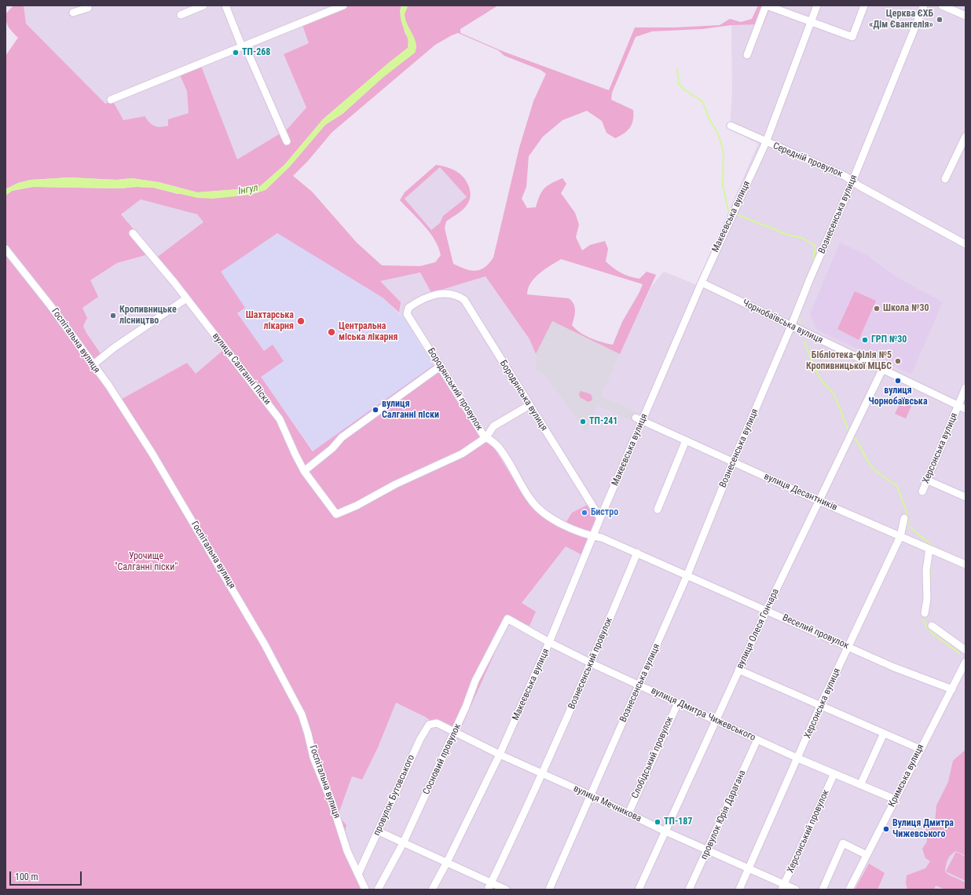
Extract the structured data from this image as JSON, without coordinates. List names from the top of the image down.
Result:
{
  "streets": {
    "street": [
      "Середній провулок",
      "Вознесенська вулиця",
      "Макеєвська вулиця",
      "Чорнобаївська вулиця",
      "Госпітальна вулиця",
      "вулиця Салганні Піски",
      "Бородянський провулок",
      "Бородянська вулиця",
      "Херсонська вулиця",
      "вулиця Десантників",
      "вулиця Олеся Гончара",
      "Веселий провулок",
      "Вознесенський провулок",
      "вулиця Дмитра Чижевського",
      "Слобідський провулок",
      "Сосновий провулок",
      "Кримська вулиця",
      "провулок Бутовського",
      "вулиця Мечникова",
      "провулок Юрія Дарагана",
      "Херсонський провулок"
    ]
  },
  "crossings": [
    ["Середній провулок", "Вознесенська вулиця"],
    ["Середній провулок", "Макеєвська вулиця"],
    ["Вознесенська вулиця", "Чорнобаївська вулиця"],
    ["Вознесенська вулиця", "вулиця Десантників"],
    ["Вознесенська вулиця", "Веселий провулок"],
    ["Вознесенська вулиця", "вулиця Дмитра Чижевського"],
    ["Вознесенська вулиця", "вулиця Мечникова"],
    ["Макеєвська вулиця", "Чорнобаївська вулиця"],
    ["Макеєвська вулиця", "Бородянський провулок"],
    ["Макеєвська вулиця", "Бородянська вулиця"],
    ["Макеєвська вулиця", "вулиця Десантників"],
    ["Макеєвська вулиця", "Веселий провулок"],
    ["Макеєвська вулиця", "вулиця Дмитра Чижевського"],
    ["Макеєвська вулиця", "вулиця Мечникова"],
    ["Чорнобаївська вулиця", "Херсонська вулиця"],
    ["Чорнобаївська вулиця", "вулиця Олеся Гончара"],
    ["Госпітальна вулиця", "провулок Бутовського"],
    ["вулиця Салганні Піски", "Бородянський провулок"],
    ["Бородянський провулок", "Бородянська вулиця"],
    ["Бородянський провулок", "Веселий провулок"],
    ["Херсонська вулиця", "вулиця Десантників"],
    ["Херсонська вулиця", "Веселий провулок"],
    ["Херсонська вулиця", "вулиця Дмитра Чижевського"],
    ["Херсонська вулиця", "вулиця Мечникова"],
    ["вулиця Десантників", "вулиця Олеся Гончара"],
    ["вулиця Олеся Гончара", "Веселий провулок"],
    ["вулиця Олеся Гончара", "вулиця Дмитра Чижевського"],
    ["вулиця Олеся Гончара", "вулиця Мечникова"],
    ["Веселий провулок", "Вознесенський провулок"],
    ["Веселий провулок", "Кримська вулиця"],
    ["Вознесенський провулок", "вулиця Дмитра Чижевського"],
    ["Вознесенський провулок", "вулиця Мечникова"],
    ["вулиця Дмитра Чижевського", "Слобідський провулок"],
    ["вулиця Дмитра Чижевського", "Сосновий провулок"],
    ["вулиця Дмитра Чижевського", "Кримська вулиця"],
    ["вулиця Дмитра Чижевського", "провулок Юрія Дарагана"],
    ["вулиця Дмитра Чижевського", "Херсонський провулок"],
    ["Слобідський провулок", "вулиця Мечникова"],
    ["Сосновий провулок", "вулиця Мечникова"],
    ["провулок Бутовського", "вулиця Мечникова"],
    ["вулиця Мечникова", "провулок Юрія Дарагана"],
    ["вулиця Мечникова", "Херсонський провулок"]
  ],
  "water": ["Інгул"],
  "parks": ["Урочище \"Салганні піски\""],
  "places": [
    "Церква ЄХБ «Дім Євангелія»",
    "ТП-268",
    "Школа №30",
    "Кропивницьке лісництво",
    "Шахтарська лікарня",
    "Центральна міська лікарня",
    "ГРП №30",
    "Бібліотека-філія №5 Кропивницької МЦБС",
    "вулиця Чорнобаївська",
    "вулиця Салганні піски",
    "ТП-241",
    "Бистро",
    "ТП-187",
    "Вулиця Дмитра Чижевського"
  ],
  "scale_bar": "100 m"
}
